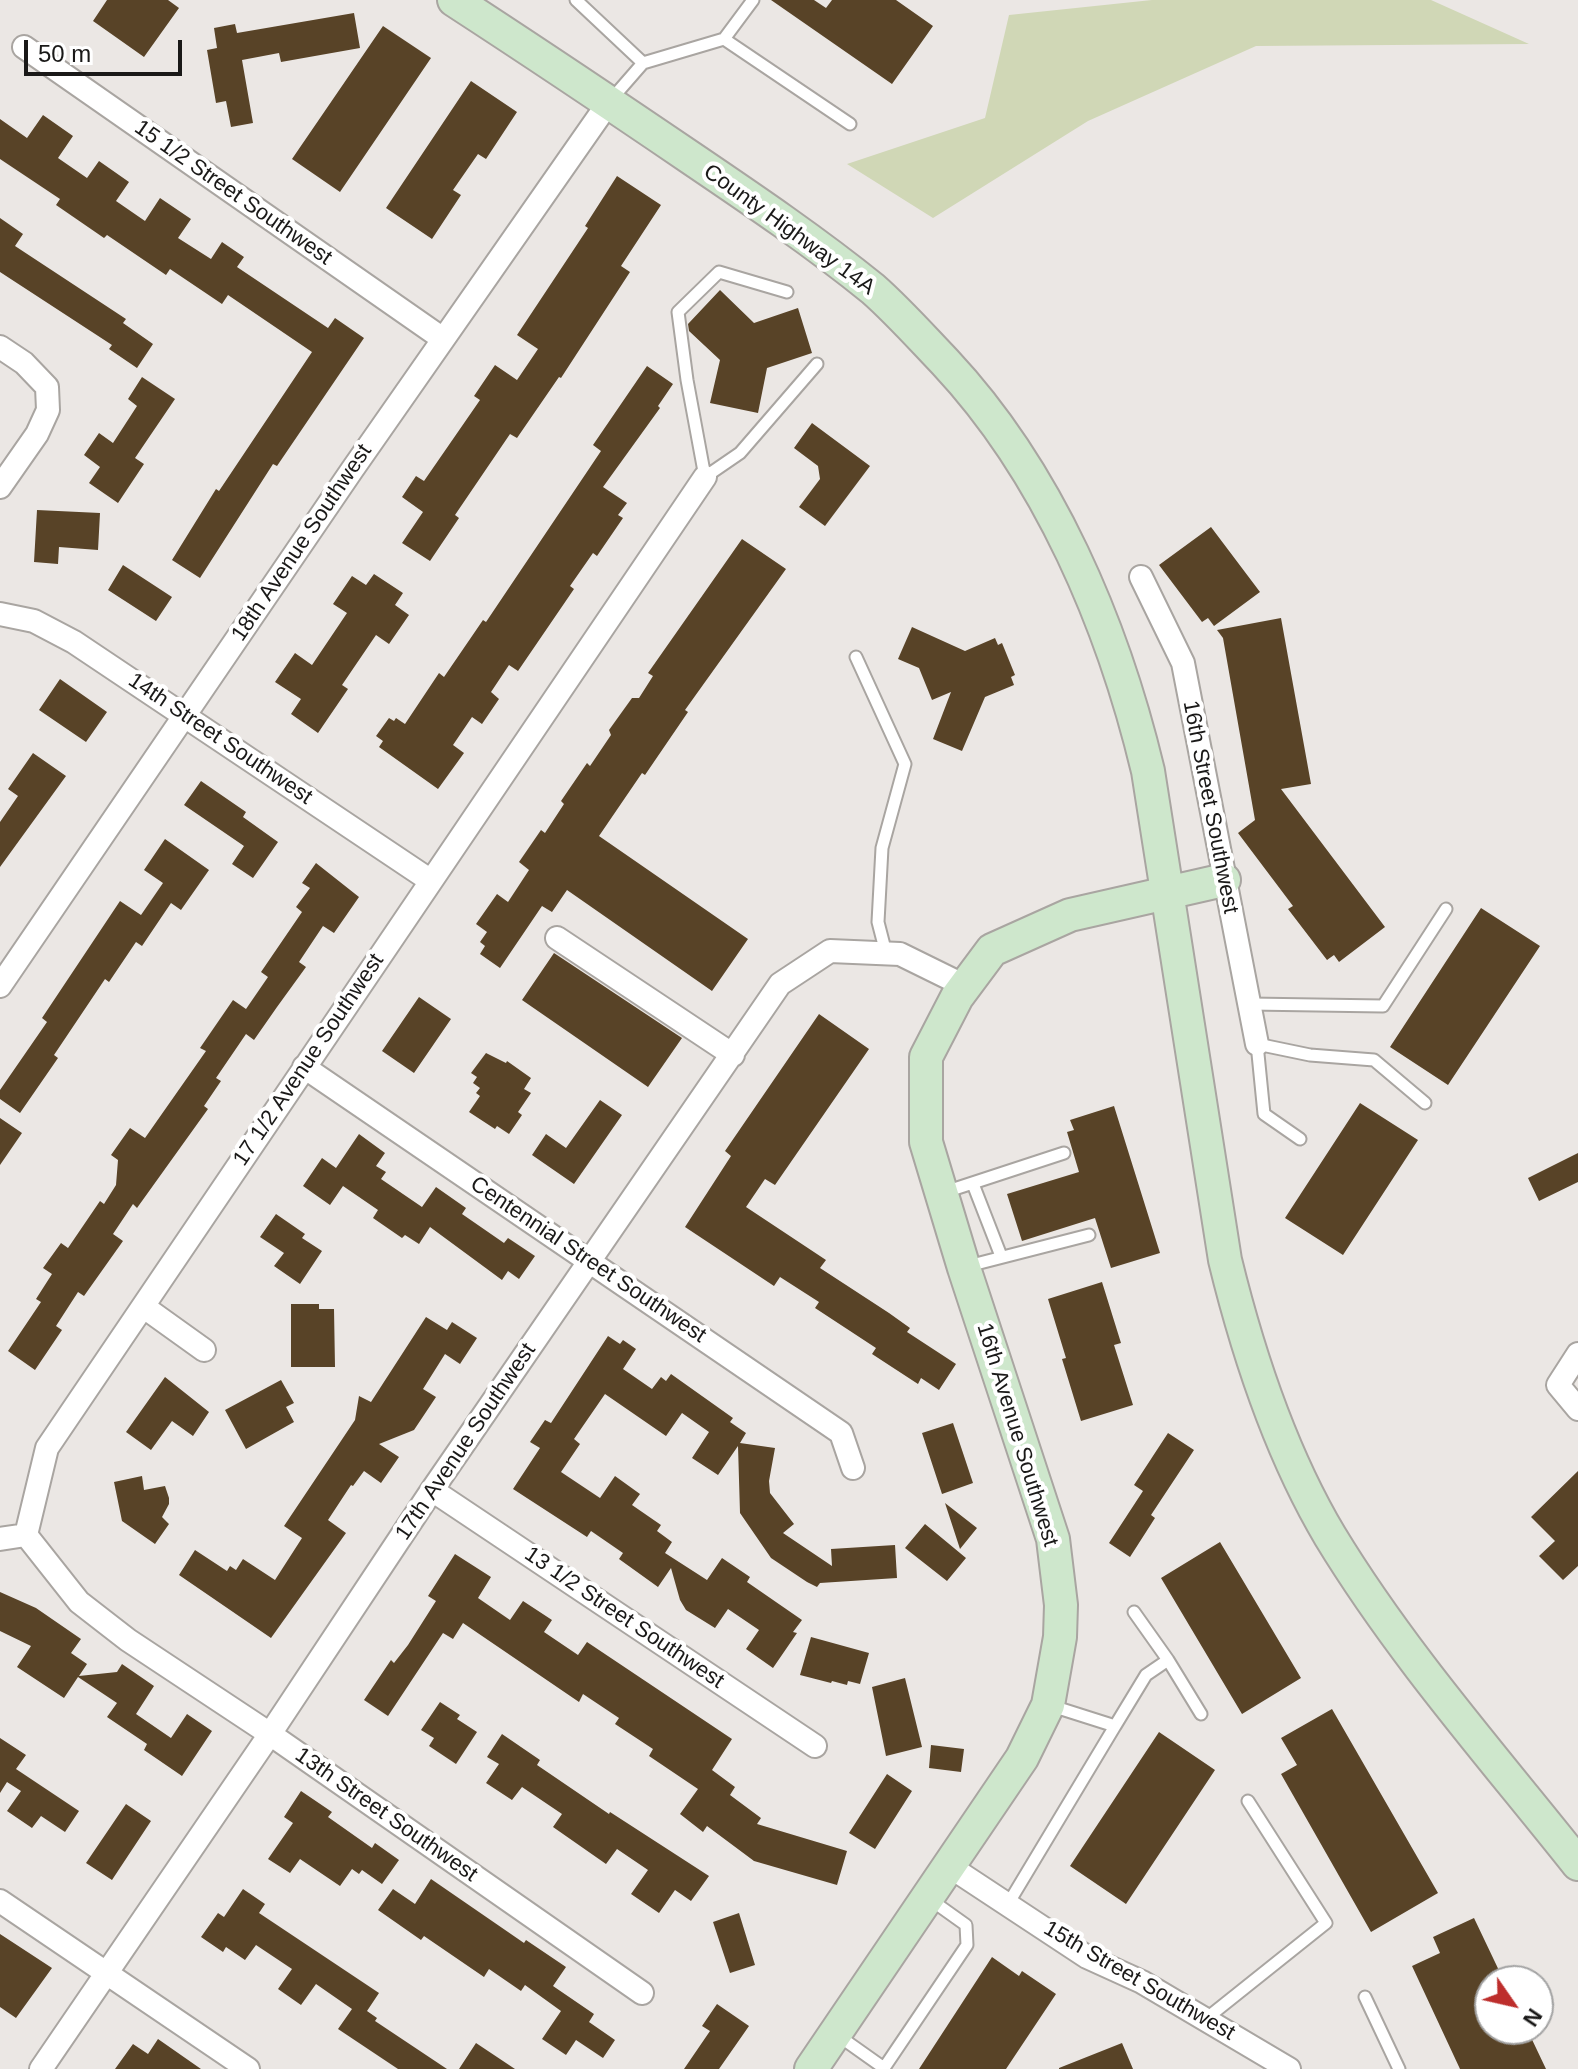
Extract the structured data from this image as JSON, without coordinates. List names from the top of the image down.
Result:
{
  "streets": {
    "main road": ["County Highway 14A", "16th Avenue Southwest"],
    "street": [
      "15 1/2 Street Southwest",
      "18th Avenue Southwest",
      "14th Street Southwest",
      "16th Street Southwest",
      "17 1/2 Avenue Southwest",
      "Centennial Street Southwest",
      "17th Avenue Southwest",
      "13 1/2 Street Southwest",
      "13th Street Southwest",
      "15th Street Southwest"
    ]
  },
  "crossings": [
    ["15 1/2 Street Southwest", "18th Avenue Southwest"],
    ["County Highway 14A", "18th Avenue Southwest"],
    ["County Highway 14A", "16th Avenue Southwest"],
    ["18th Avenue Southwest", "14th Street Southwest"],
    ["14th Street Southwest", "17 1/2 Avenue Southwest"],
    ["16th Street Southwest", "16th Avenue Southwest"],
    ["17 1/2 Avenue Southwest", "Centennial Street Southwest"],
    ["17 1/2 Avenue Southwest", "13th Street Southwest"],
    ["Centennial Street Southwest", "17th Avenue Southwest"],
    ["16th Avenue Southwest", "17th Avenue Southwest"],
    ["16th Avenue Southwest", "15th Street Southwest"],
    ["17th Avenue Southwest", "13 1/2 Street Southwest"],
    ["17th Avenue Southwest", "13th Street Southwest"]
  ],
  "scale_bar": "50 m",
  "north": "bottom right"
}
